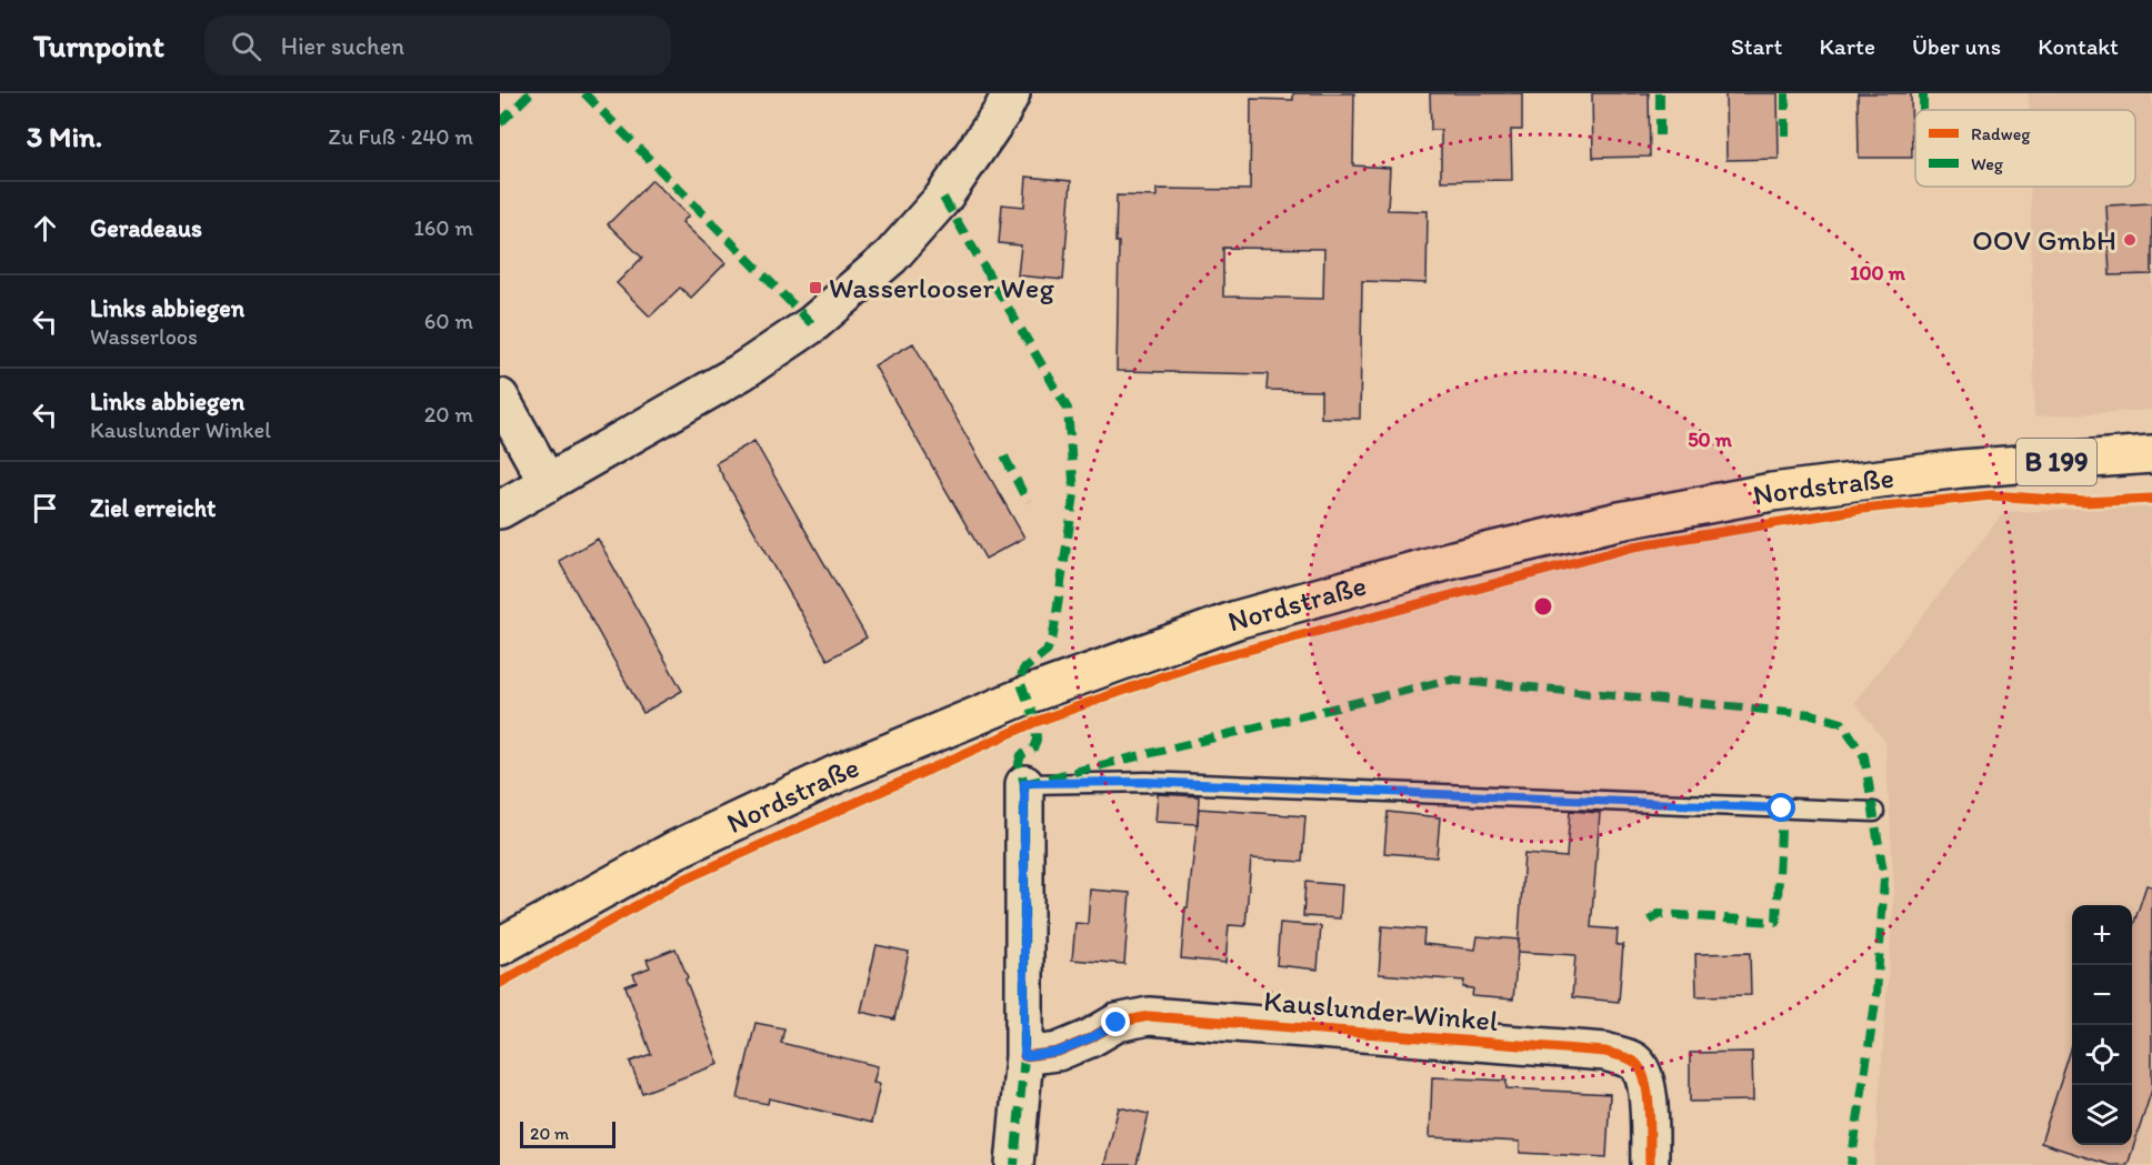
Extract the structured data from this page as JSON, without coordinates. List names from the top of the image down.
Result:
{
  "streets": {
    "main road": ["B 199", "Nordstraße"],
    "street": ["Kauslunder Winkel"]
  },
  "places": {
    "other": ["OOV GmbH"],
    "transit": ["Wasserlooser Weg"]
  },
  "legend": ["Radweg", "Weg"],
  "scale_bar": "20 m",
  "page": {
    "header": "Turnpoint",
    "search": "Hier suchen",
    "nav": [
      "Start",
      "Karte",
      "Über uns",
      "Kontakt"
    ],
    "heading": ["3 Min.", "Zu Fuß · 240 m"],
    "list": [
      ["Geradeaus", "160 m"],
      ["Links abbiegen", "Wasserloos", "60 m"],
      ["Links abbiegen", "Kauslunder Winkel", "20 m"],
      "Ziel erreicht"
    ],
    "map_buttons": ["+", "−"],
    "scale": "20 m"
  },
  "rings": ["100 m", "50 m"]
}
